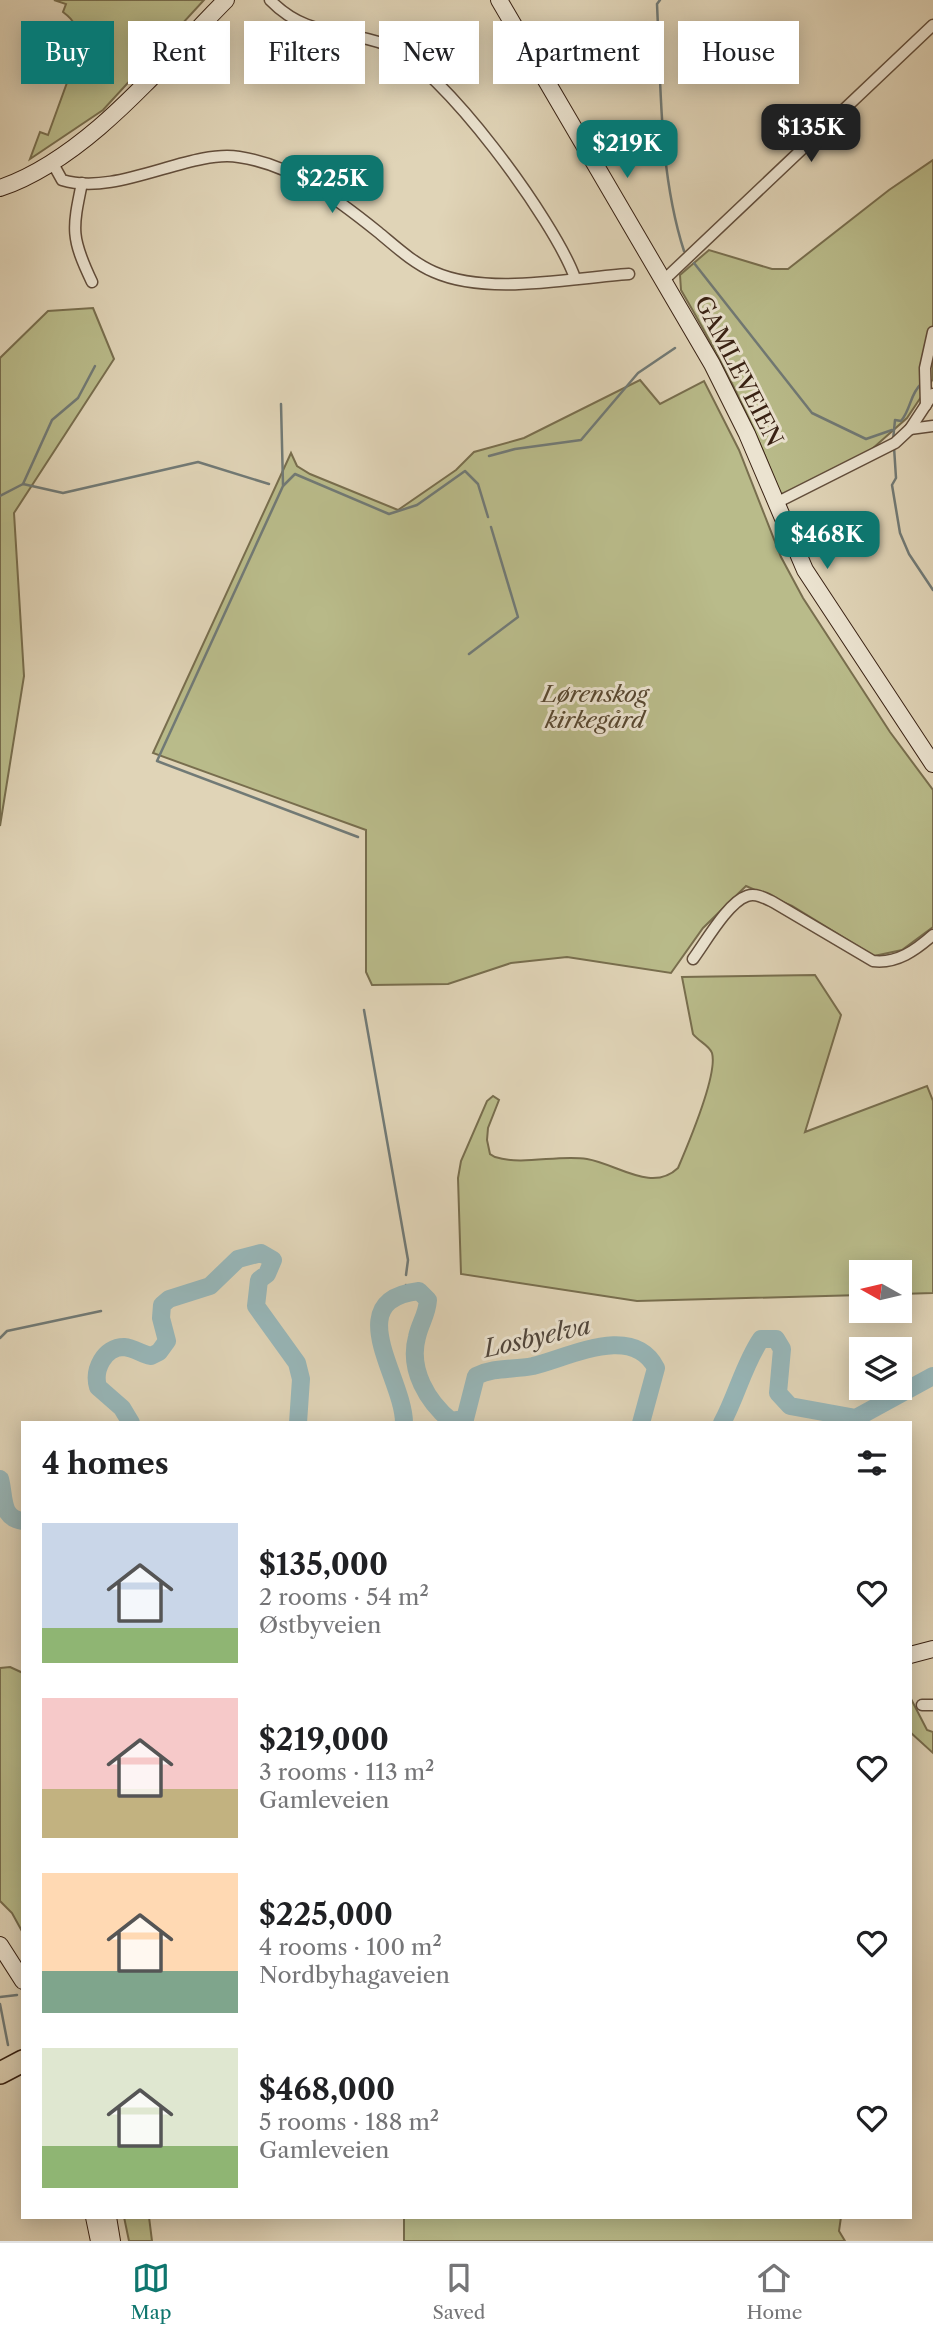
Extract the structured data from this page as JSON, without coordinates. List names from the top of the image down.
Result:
{
  "streets": {
    "main road": ["GAMLEVEIEN"]
  },
  "water": ["Losbyelva"],
  "parks": ["Lørenskog kirkegård"],
  "north": "left",
  "page": {
    "chip": [
      "Buy",
      "Rent",
      "Filters",
      "New",
      "Apartment",
      "House"
    ],
    "price": [
      "$135K",
      "$219K",
      "$225K",
      "$468K"
    ],
    "heading": "4 homes",
    "list": [
      {
        "name": "$135,000",
        "note": "2 rooms · 54 m² · Østbyveien"
      },
      {
        "name": "$219,000",
        "note": "3 rooms · 113 m² · Gamleveien"
      },
      {
        "name": "$225,000",
        "note": "4 rooms · 100 m² · Nordbyhagaveien"
      },
      {
        "name": "$468,000",
        "note": "5 rooms · 188 m² · Gamleveien"
      }
    ],
    "tabs": ["Map", "Saved", "Home"]
  }
}
